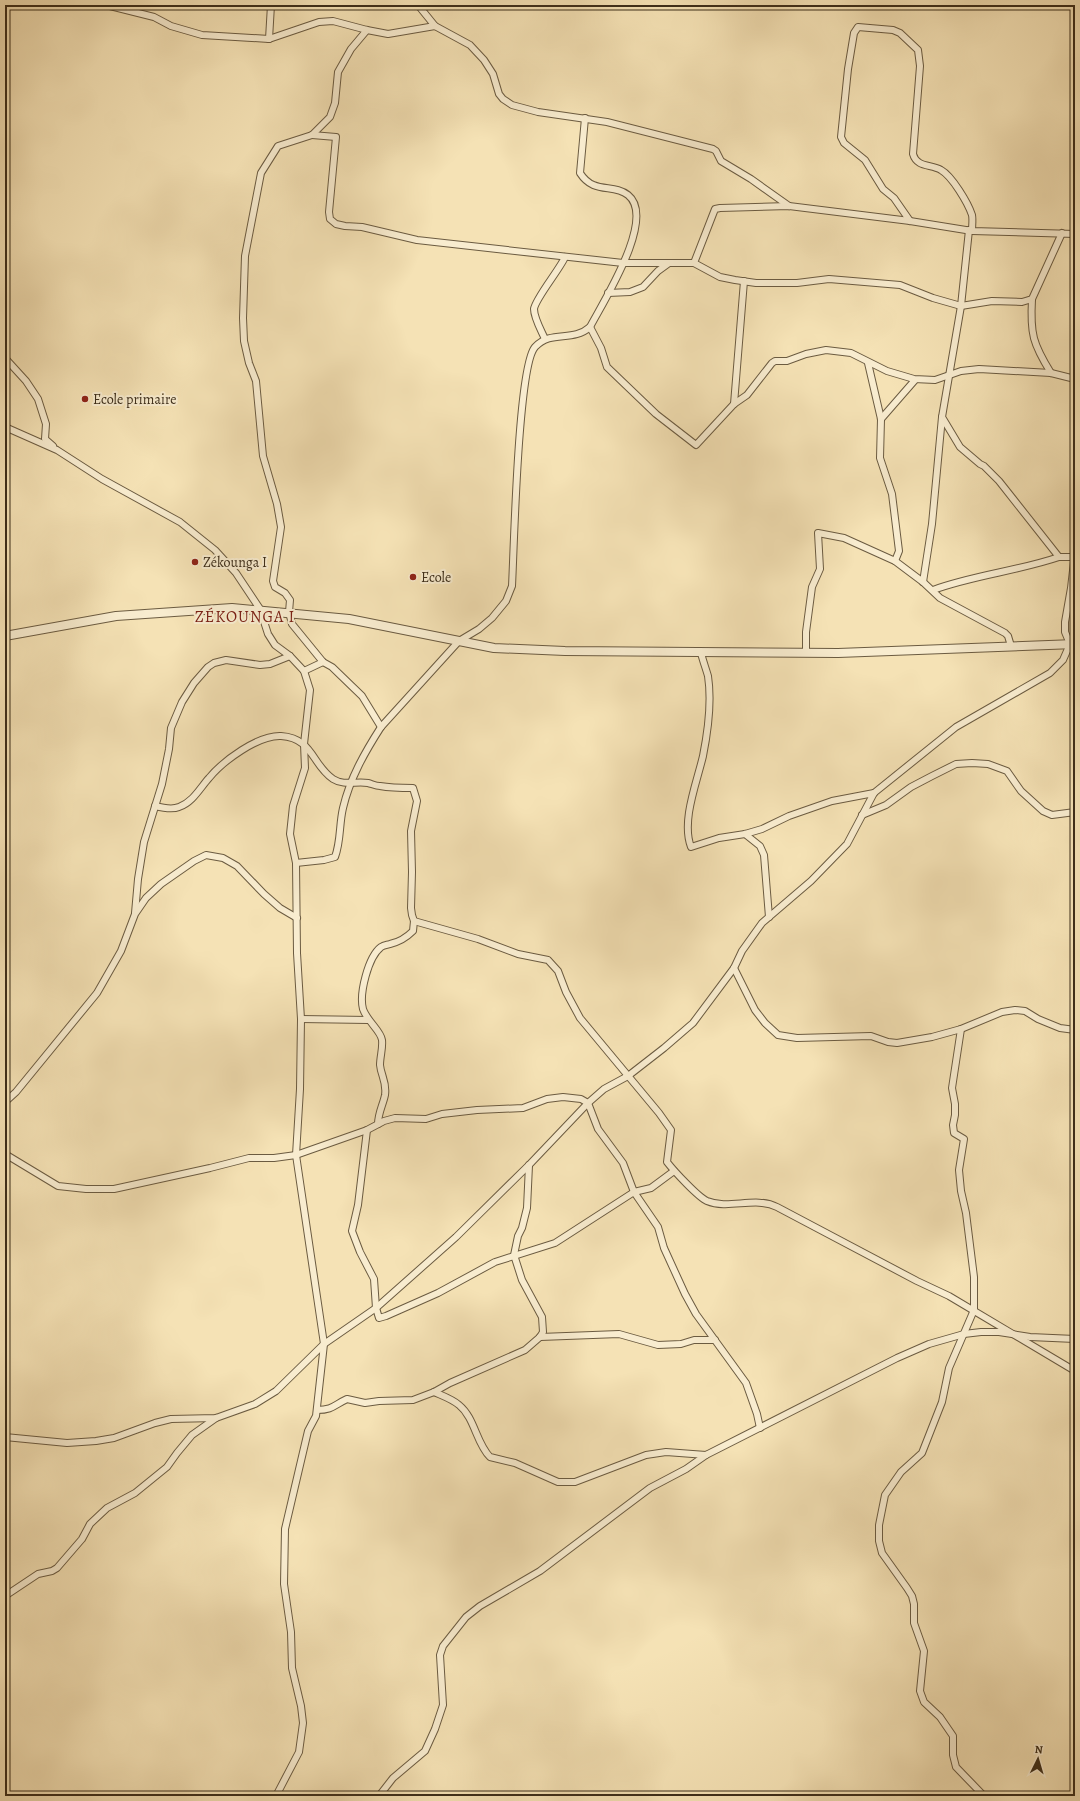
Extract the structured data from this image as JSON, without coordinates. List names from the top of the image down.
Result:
{
  "districts": ["ZÉKOUNGA I"],
  "places": ["Ecole primaire", "Zékounga I", "Ecole"],
  "north": "top"
}
